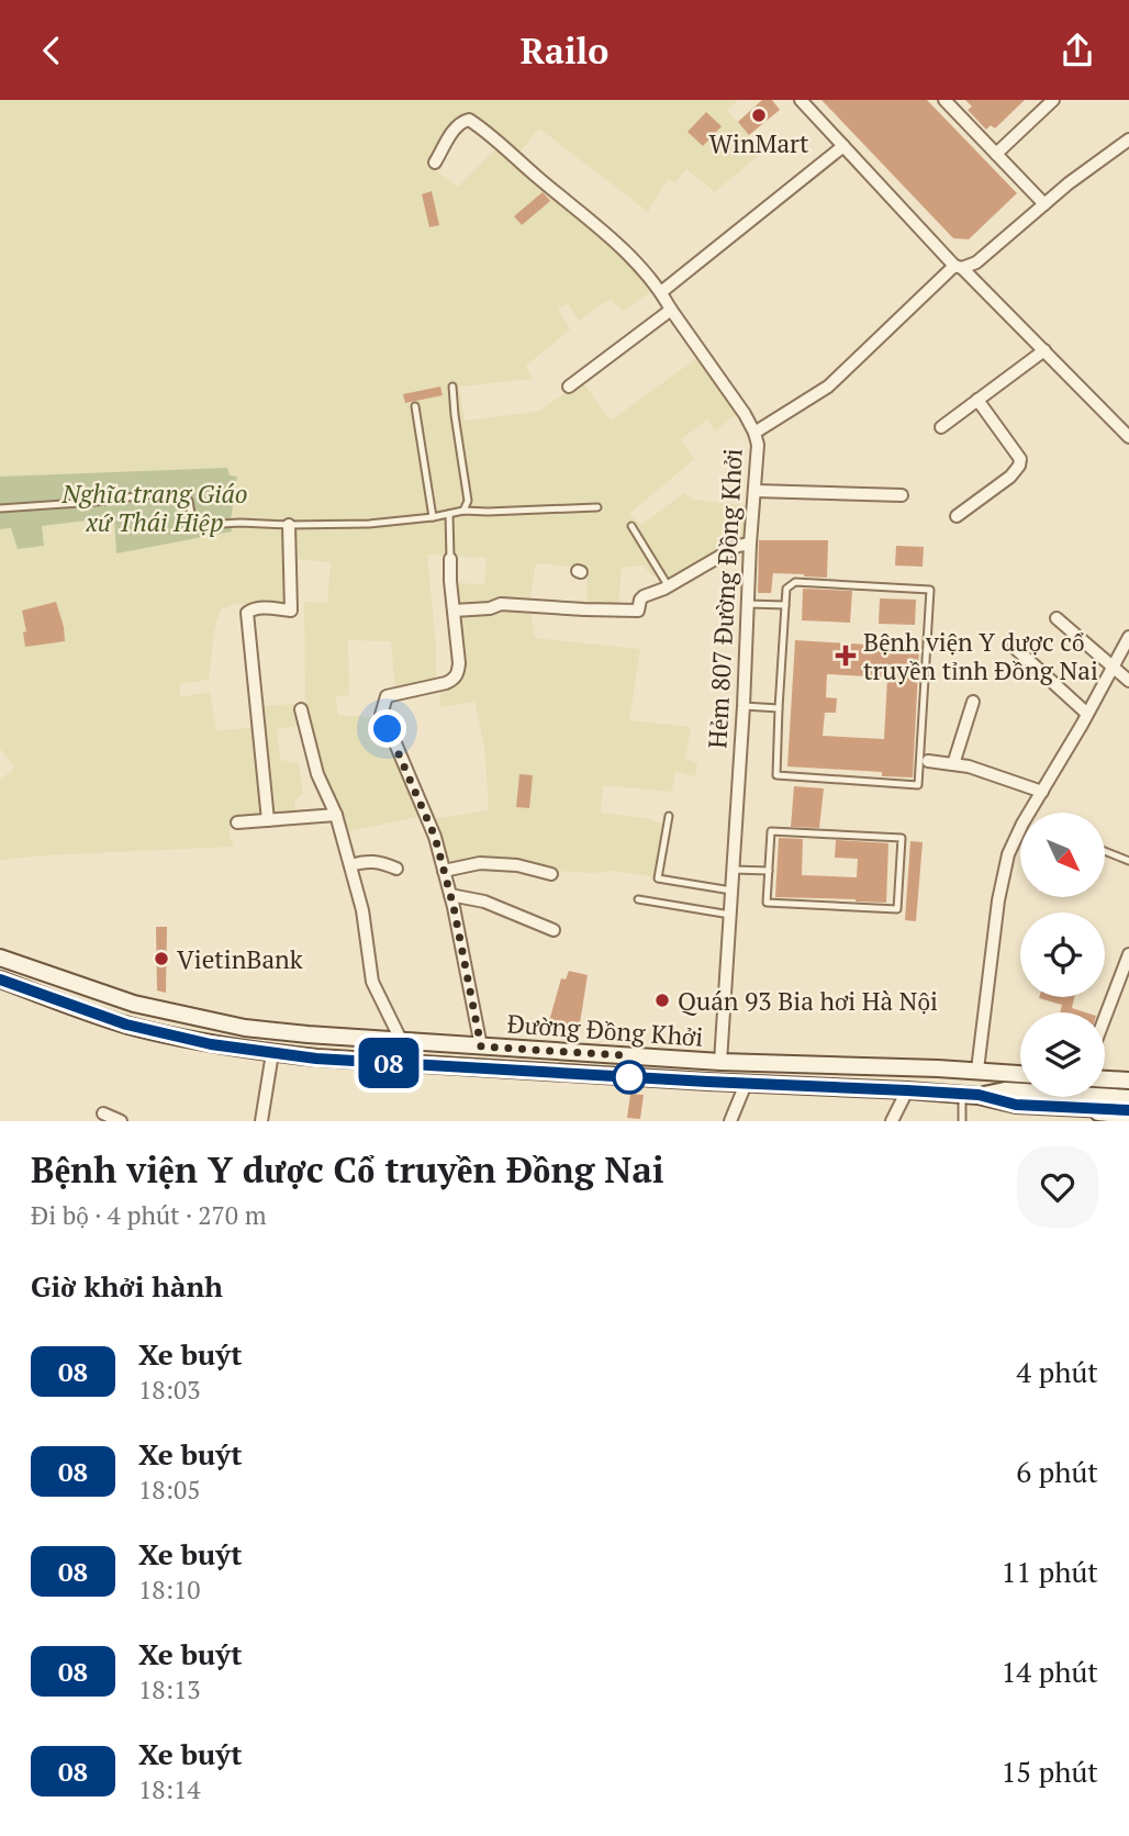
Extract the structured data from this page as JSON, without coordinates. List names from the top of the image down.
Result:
{
  "streets": {
    "main road": ["Đường Đồng Khởi"],
    "street": ["Hẻm 807 Đường Đồng Khởi"]
  },
  "crossings": [
    ["Hẻm 807 Đường Đồng Khởi", "Đường Đồng Khởi"]
  ],
  "parks": ["Nghĩa trang Giáo xứ Thái Hiệp"],
  "places": {
    "other": ["WinMart", "VietinBank", "Quán 93 Bia hơi Hà Nội"],
    "health": ["Bệnh viện Y dược cổ truyền tỉnh Đồng Nai"]
  },
  "lines": ["bus line 08"],
  "north": "bottom right",
  "page": {
    "header": "Railo",
    "on_map": "08",
    "heading": [
      ["Bệnh viện Y dược Cổ truyền Đồng Nai", "Đi bộ · 4 phút · 270 m"],
      "Giờ khởi hành"
    ],
    "list": [
      {
        "mark": "08",
        "name": "Xe buýt",
        "note": "18:03",
        "value": "4 phút"
      },
      {
        "mark": "08",
        "name": "Xe buýt",
        "note": "18:05",
        "value": "6 phút"
      },
      {
        "mark": "08",
        "name": "Xe buýt",
        "note": "18:10",
        "value": "11 phút"
      },
      {
        "mark": "08",
        "name": "Xe buýt",
        "note": "18:13",
        "value": "14 phút"
      },
      {
        "mark": "08",
        "name": "Xe buýt",
        "note": "18:14",
        "value": "15 phút"
      }
    ]
  }
}
